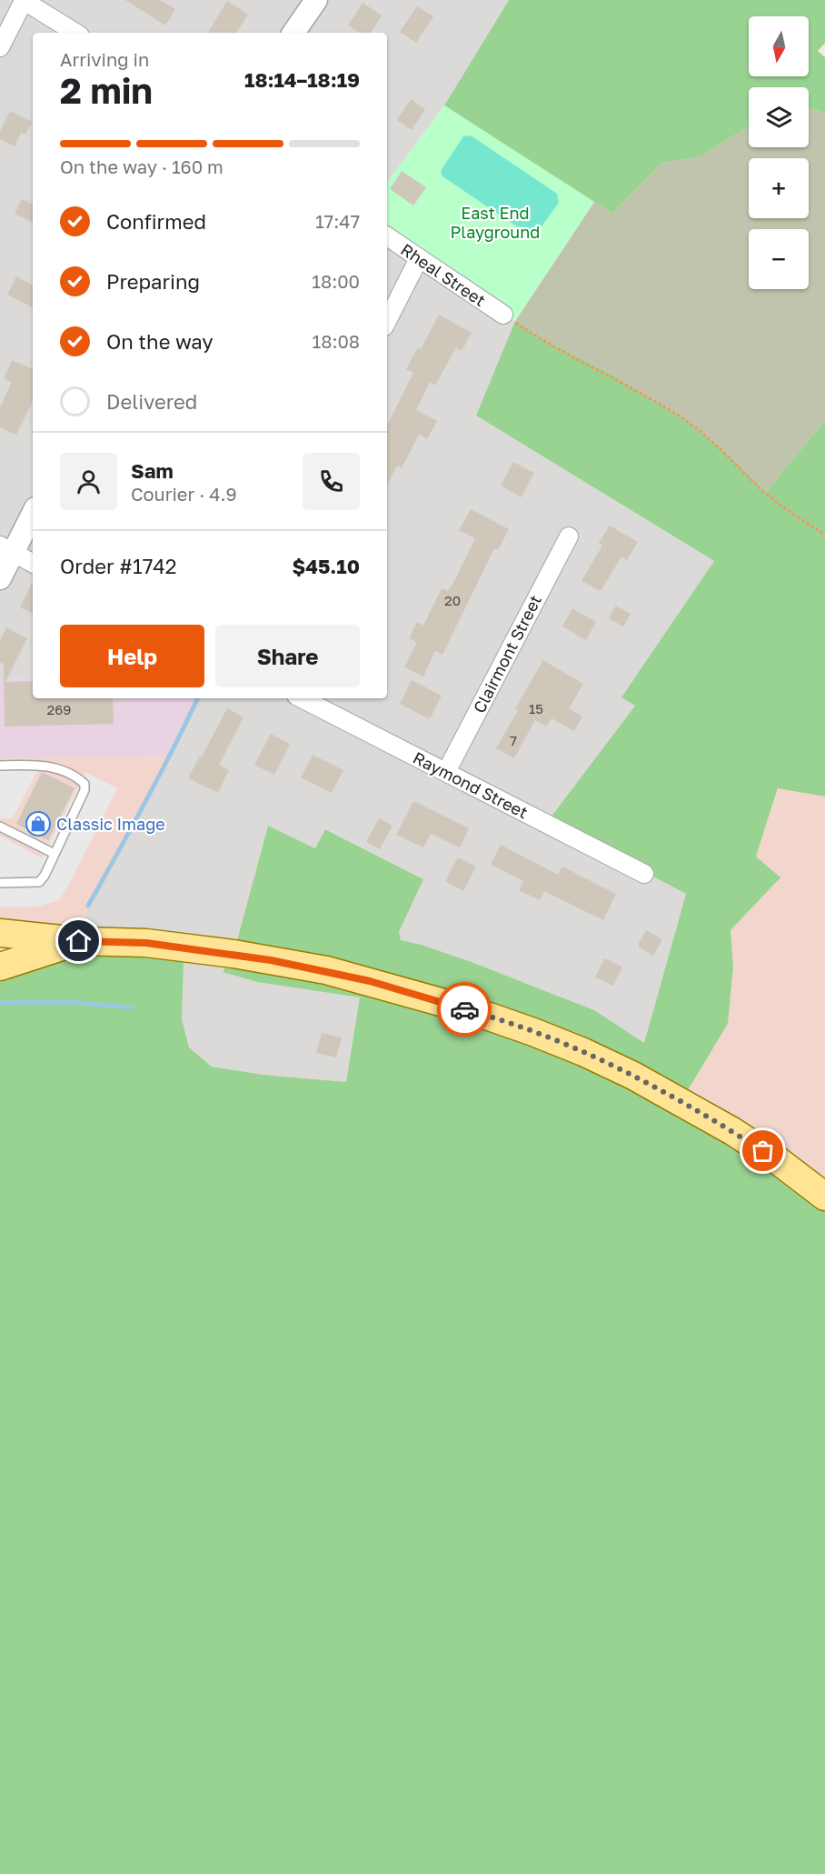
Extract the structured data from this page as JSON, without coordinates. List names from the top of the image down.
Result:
{
  "streets": {
    "street": ["Rheal Street", "Clairmont Street", "Raymond Street"]
  },
  "crossings": [
    ["Clairmont Street", "Raymond Street"]
  ],
  "parks": ["East End Playground"],
  "places": {
    "shop": ["Classic Image"]
  },
  "house_numbers": [
    "20",
    "15",
    "269",
    "7"
  ],
  "north": "bottom",
  "page": {
    "map_buttons": ["+", "−"],
    "heading": ["2 min", "Arriving in", "18:14–18:19"],
    "panel": [
      "Sam",
      "Courier · 4.9",
      "Order #1742",
      "$45.10"
    ],
    "bar": "On the way · 160 m",
    "list": [
      ["Confirmed", "17:47"],
      ["Preparing", "18:00"],
      ["On the way", "18:08"],
      "Delivered"
    ],
    "buttons": ["Help", "Share"]
  }
}
